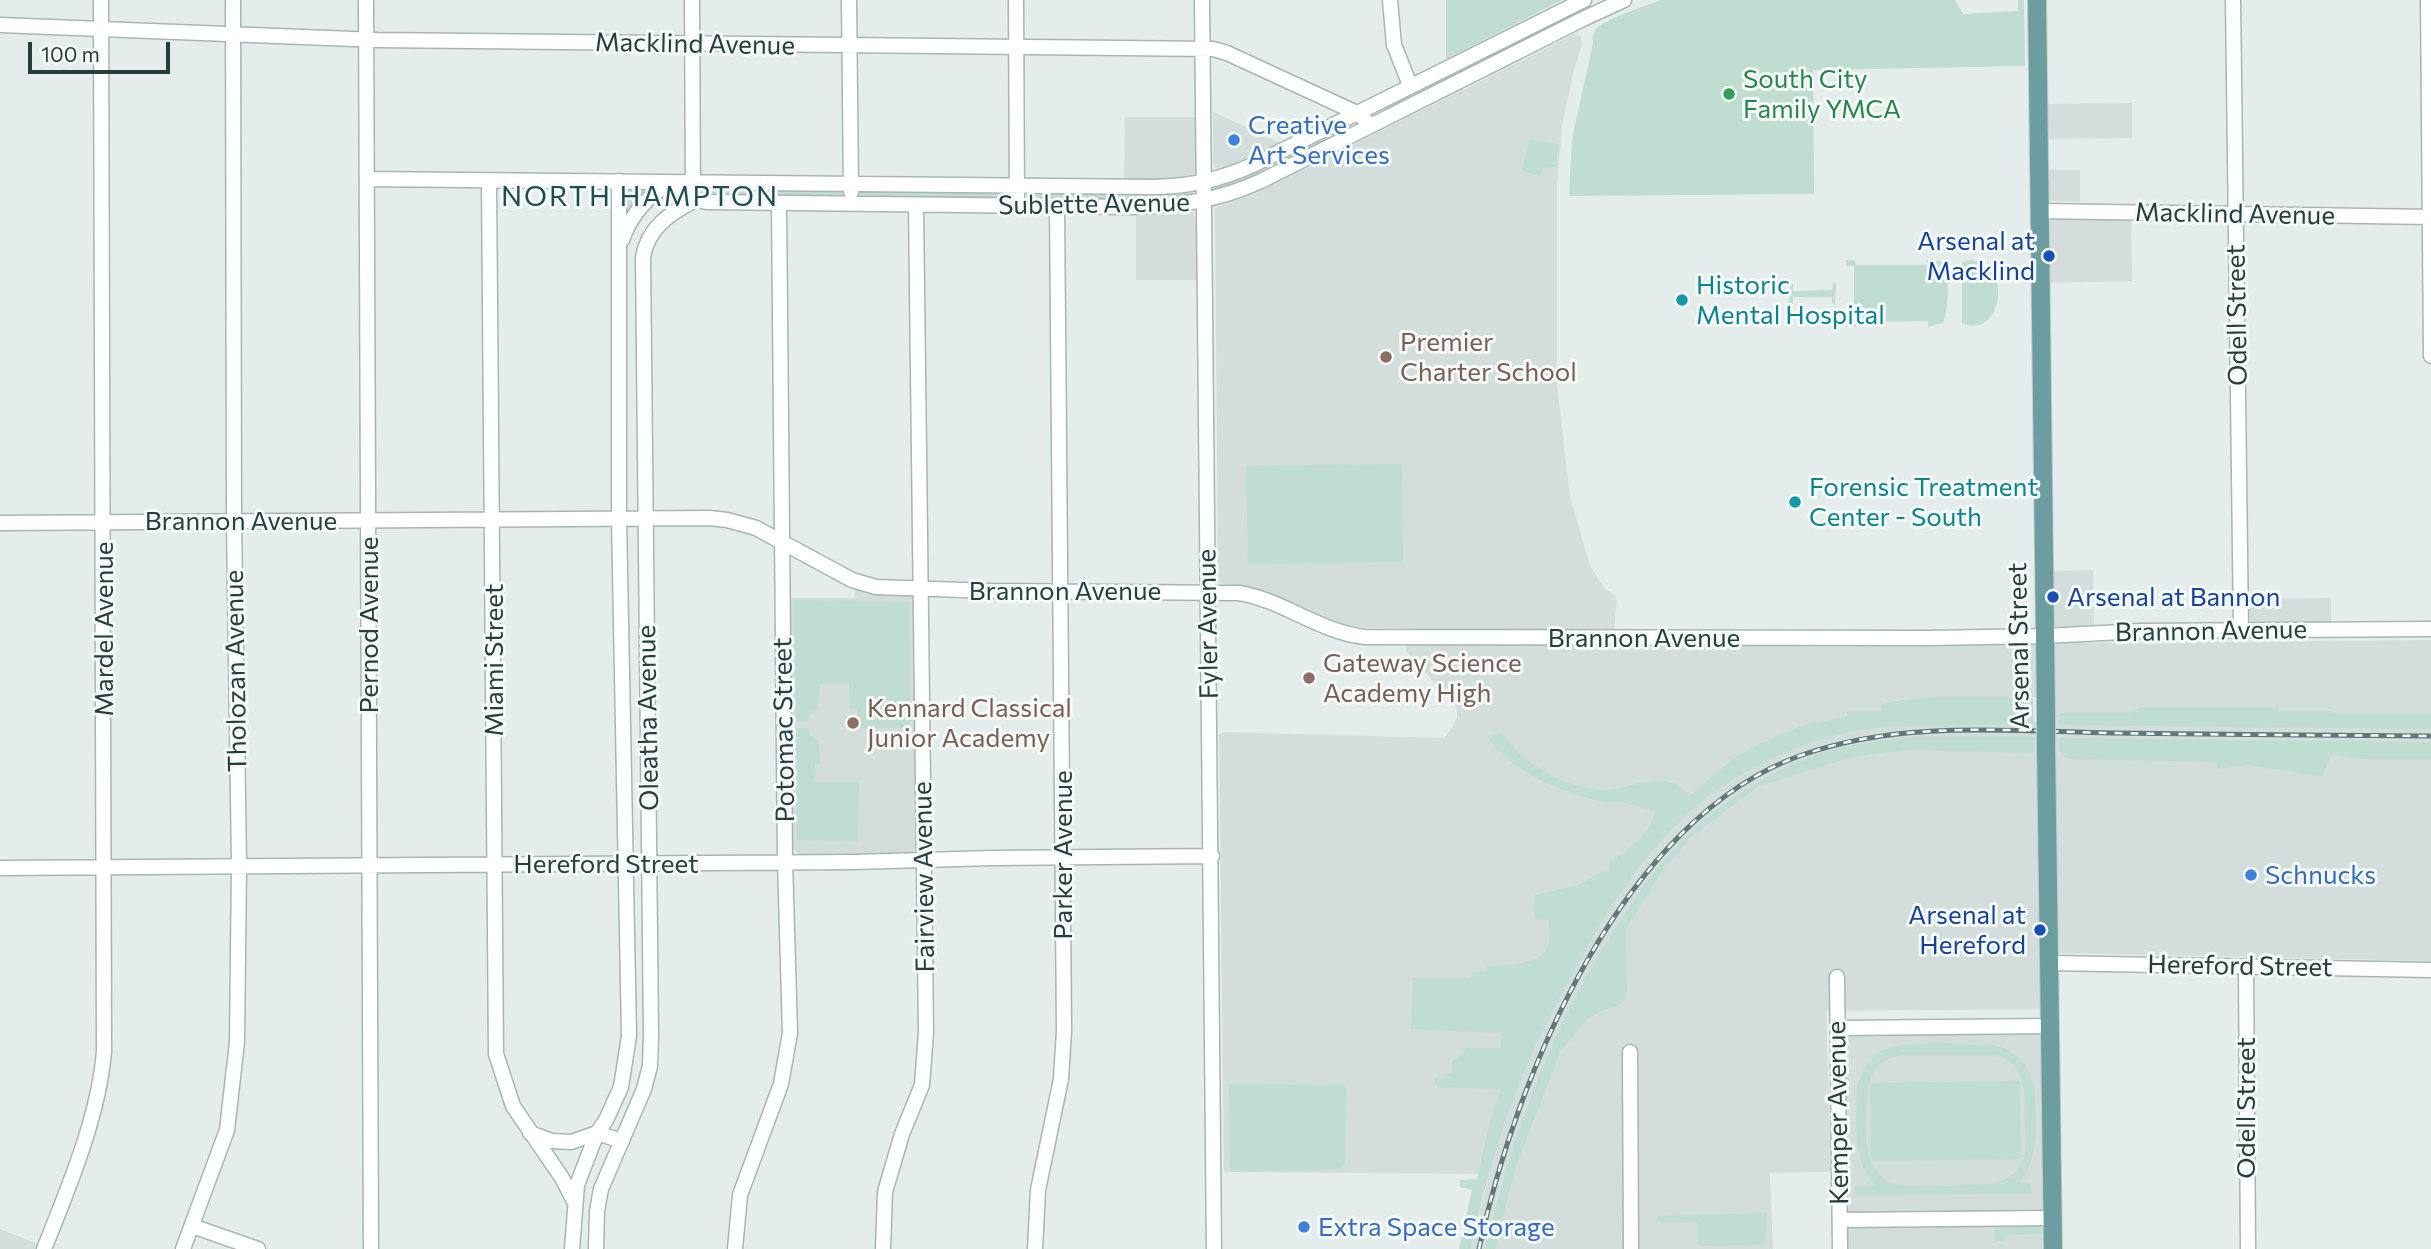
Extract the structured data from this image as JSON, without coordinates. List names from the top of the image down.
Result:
{
  "streets": {
    "main road": ["Arsenal Street"],
    "street": [
      "Macklind Avenue",
      "Sublette Avenue",
      "Odell Street",
      "Brannon Avenue",
      "Fyler Avenue",
      "Pernod Avenue",
      "Mardel Avenue",
      "Miami Street",
      "Tholozan Avenue",
      "Oleatha Avenue",
      "Potomac Street",
      "Parker Avenue",
      "Hereford Street",
      "Fairview Avenue",
      "Kemper Avenue"
    ]
  },
  "crossings": [
    ["Macklind Avenue", "Sublette Avenue"],
    ["Macklind Avenue", "Odell Street"],
    ["Macklind Avenue", "Fyler Avenue"],
    ["Macklind Avenue", "Pernod Avenue"],
    ["Macklind Avenue", "Mardel Avenue"],
    ["Macklind Avenue", "Arsenal Street"],
    ["Macklind Avenue", "Tholozan Avenue"],
    ["Sublette Avenue", "Fyler Avenue"],
    ["Sublette Avenue", "Pernod Avenue"],
    ["Sublette Avenue", "Miami Street"],
    ["Sublette Avenue", "Oleatha Avenue"],
    ["Sublette Avenue", "Potomac Street"],
    ["Sublette Avenue", "Parker Avenue"],
    ["Sublette Avenue", "Fairview Avenue"],
    ["Odell Street", "Brannon Avenue"],
    ["Odell Street", "Hereford Street"],
    ["Brannon Avenue", "Fyler Avenue"],
    ["Brannon Avenue", "Pernod Avenue"],
    ["Brannon Avenue", "Mardel Avenue"],
    ["Brannon Avenue", "Arsenal Street"],
    ["Brannon Avenue", "Miami Street"],
    ["Brannon Avenue", "Tholozan Avenue"],
    ["Brannon Avenue", "Oleatha Avenue"],
    ["Brannon Avenue", "Potomac Street"],
    ["Brannon Avenue", "Parker Avenue"],
    ["Brannon Avenue", "Fairview Avenue"],
    ["Fyler Avenue", "Hereford Street"],
    ["Pernod Avenue", "Hereford Street"],
    ["Mardel Avenue", "Hereford Street"],
    ["Arsenal Street", "Hereford Street"],
    ["Miami Street", "Oleatha Avenue"],
    ["Miami Street", "Hereford Street"],
    ["Tholozan Avenue", "Hereford Street"],
    ["Oleatha Avenue", "Hereford Street"],
    ["Potomac Street", "Hereford Street"],
    ["Parker Avenue", "Hereford Street"],
    ["Hereford Street", "Fairview Avenue"]
  ],
  "districts": ["NORTH HAMPTON"],
  "places": [
    "South City Family YMCA",
    "Creative Art Services",
    "Arsenal at Macklind",
    "Historic Mental Hospital",
    "Premier Charter School",
    "Forensic Treatment Center - South",
    "Arsenal at Bannon",
    "Gateway Science Academy High",
    "Kennard Classical Junior Academy",
    "Schnucks",
    "Arsenal at Hereford",
    "Extra Space Storage"
  ],
  "scale_bar": "100 m"
}
